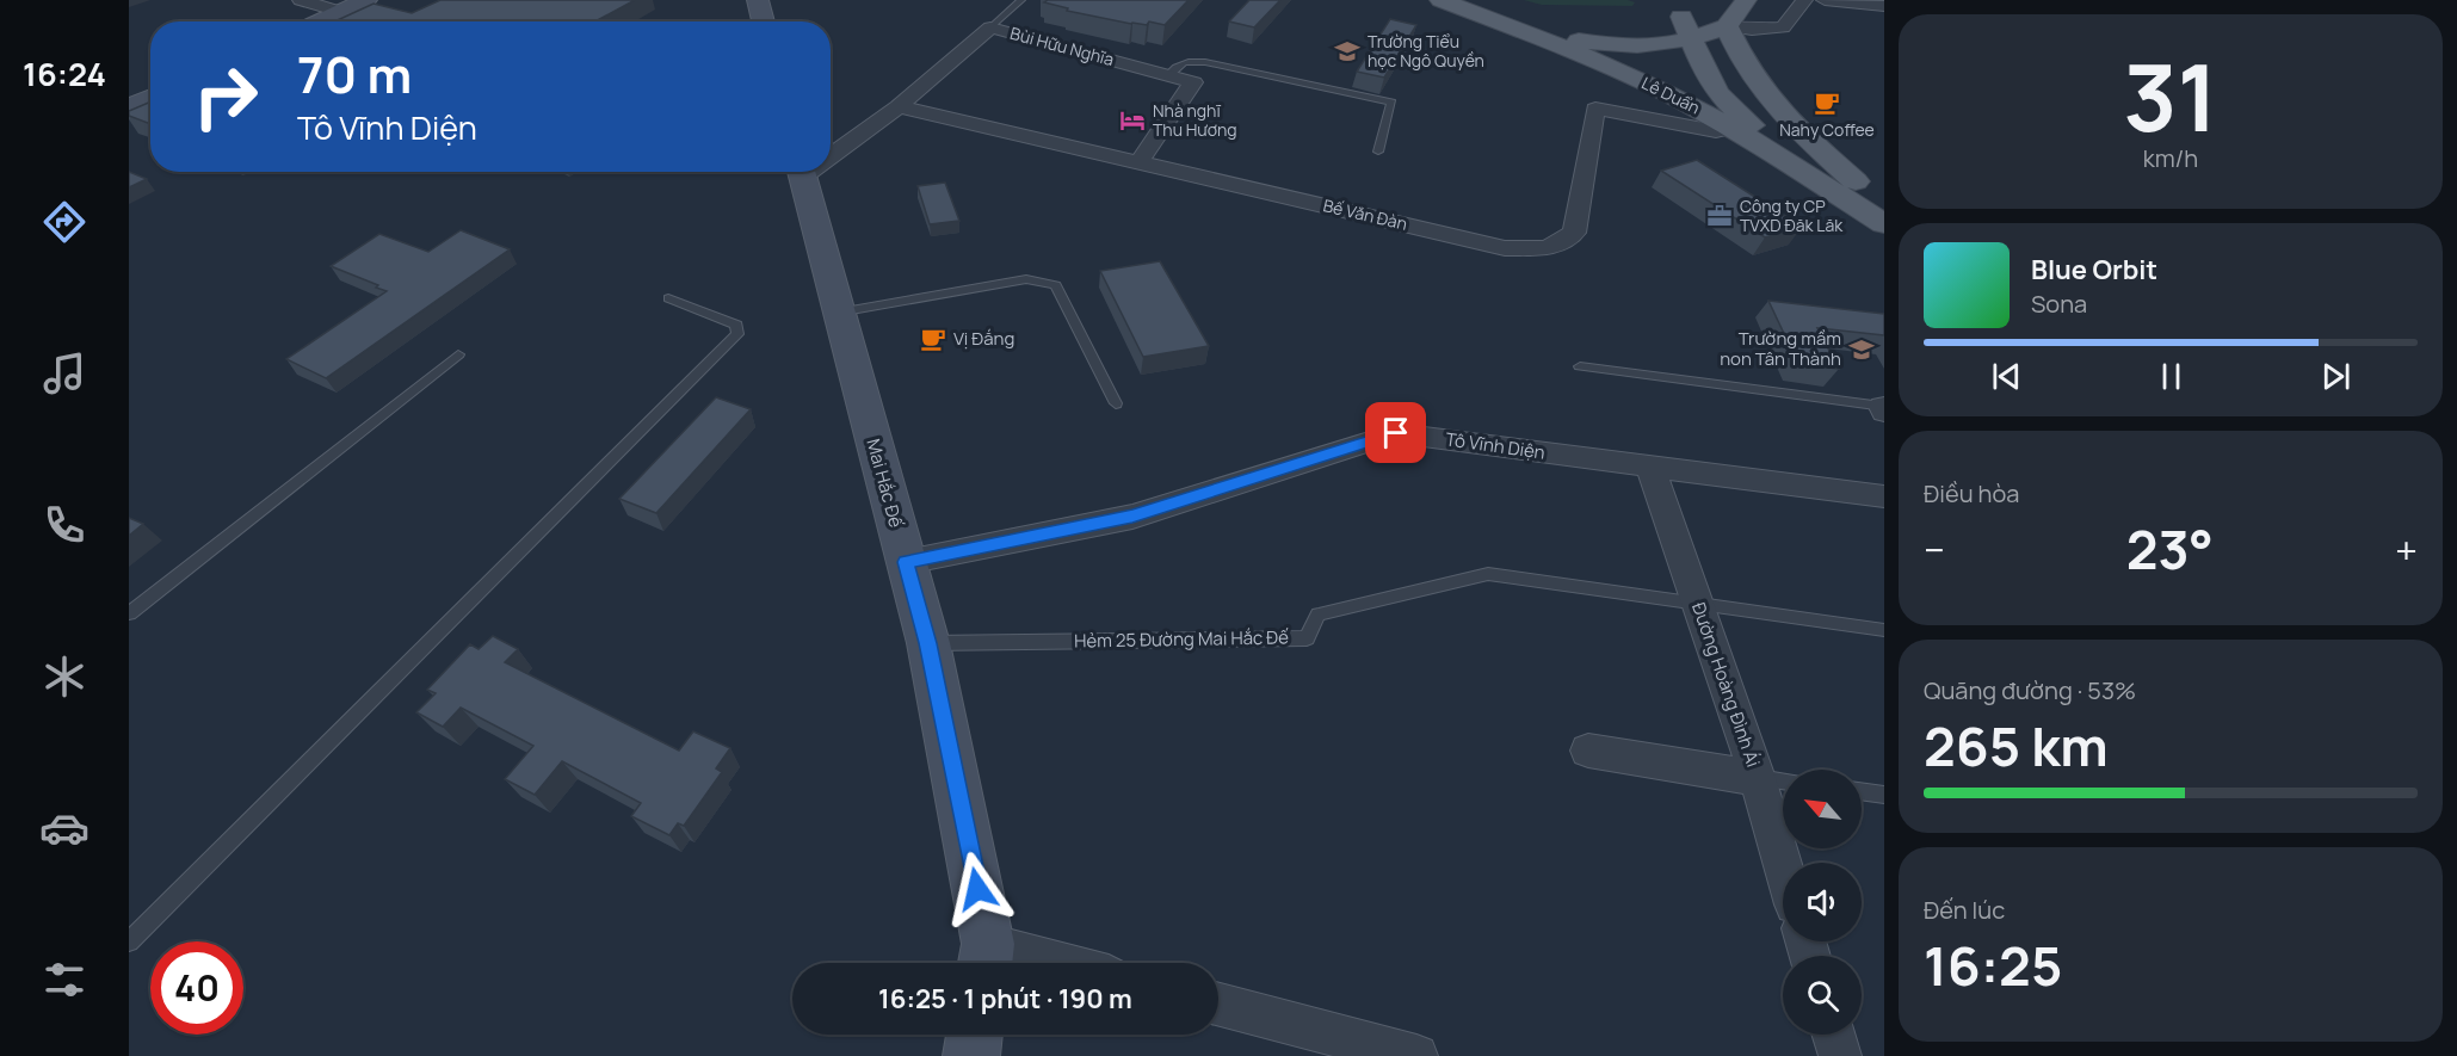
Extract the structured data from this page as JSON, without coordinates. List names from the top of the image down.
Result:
{
  "streets": {
    "main road": ["Lê Duẩn"],
    "street": [
      "Bùi Hữu Nghĩa",
      "Bế Văn Đàn",
      "Tô Vĩnh Diện",
      "Mai Hắc Đế",
      "Đường Hoàng Đình Ái"
    ],
    "lane": ["Hẻm 25 Đường Mai Hắc Đế"]
  },
  "crossings": [
    ["Bùi Hữu Nghĩa", "Bế Văn Đàn"],
    ["Lê Duẩn", "Bế Văn Đàn"],
    ["Tô Vĩnh Diện", "Mai Hắc Đế"],
    ["Tô Vĩnh Diện", "Đường Hoàng Đình Ái"],
    ["Mai Hắc Đế", "Hẻm 25 Đường Mai Hắc Đế"],
    ["Hẻm 25 Đường Mai Hắc Đế", "Đường Hoàng Đình Ái"]
  ],
  "places": {
    "school or university": ["Trường Tiểu học Ngô Quyền", "Trường mầm non Tân Thành"],
    "cafe": ["Nahy Coffee", "Vị Đắng"],
    "hotel": ["Nhà nghĩ Thu Hương"],
    "office": ["Công ty CP TVXD Đăk Lăk"]
  },
  "north": "top left",
  "page": {
    "tabs": "16:24",
    "tile": [
      ["31", "km/h"],
      "Điều hòa",
      ["Quãng đường · 53%", "265 km"],
      ["Đến lúc", "16:25"]
    ],
    "turn": ["70 m", "Tô Vĩnh Diện"],
    "song": ["Blue Orbit", "Sona"],
    "heat": ["−", "23°", "+"],
    "limit": "40",
    "trip": "16:25 · 1 phút · 190 m"
  }
}
